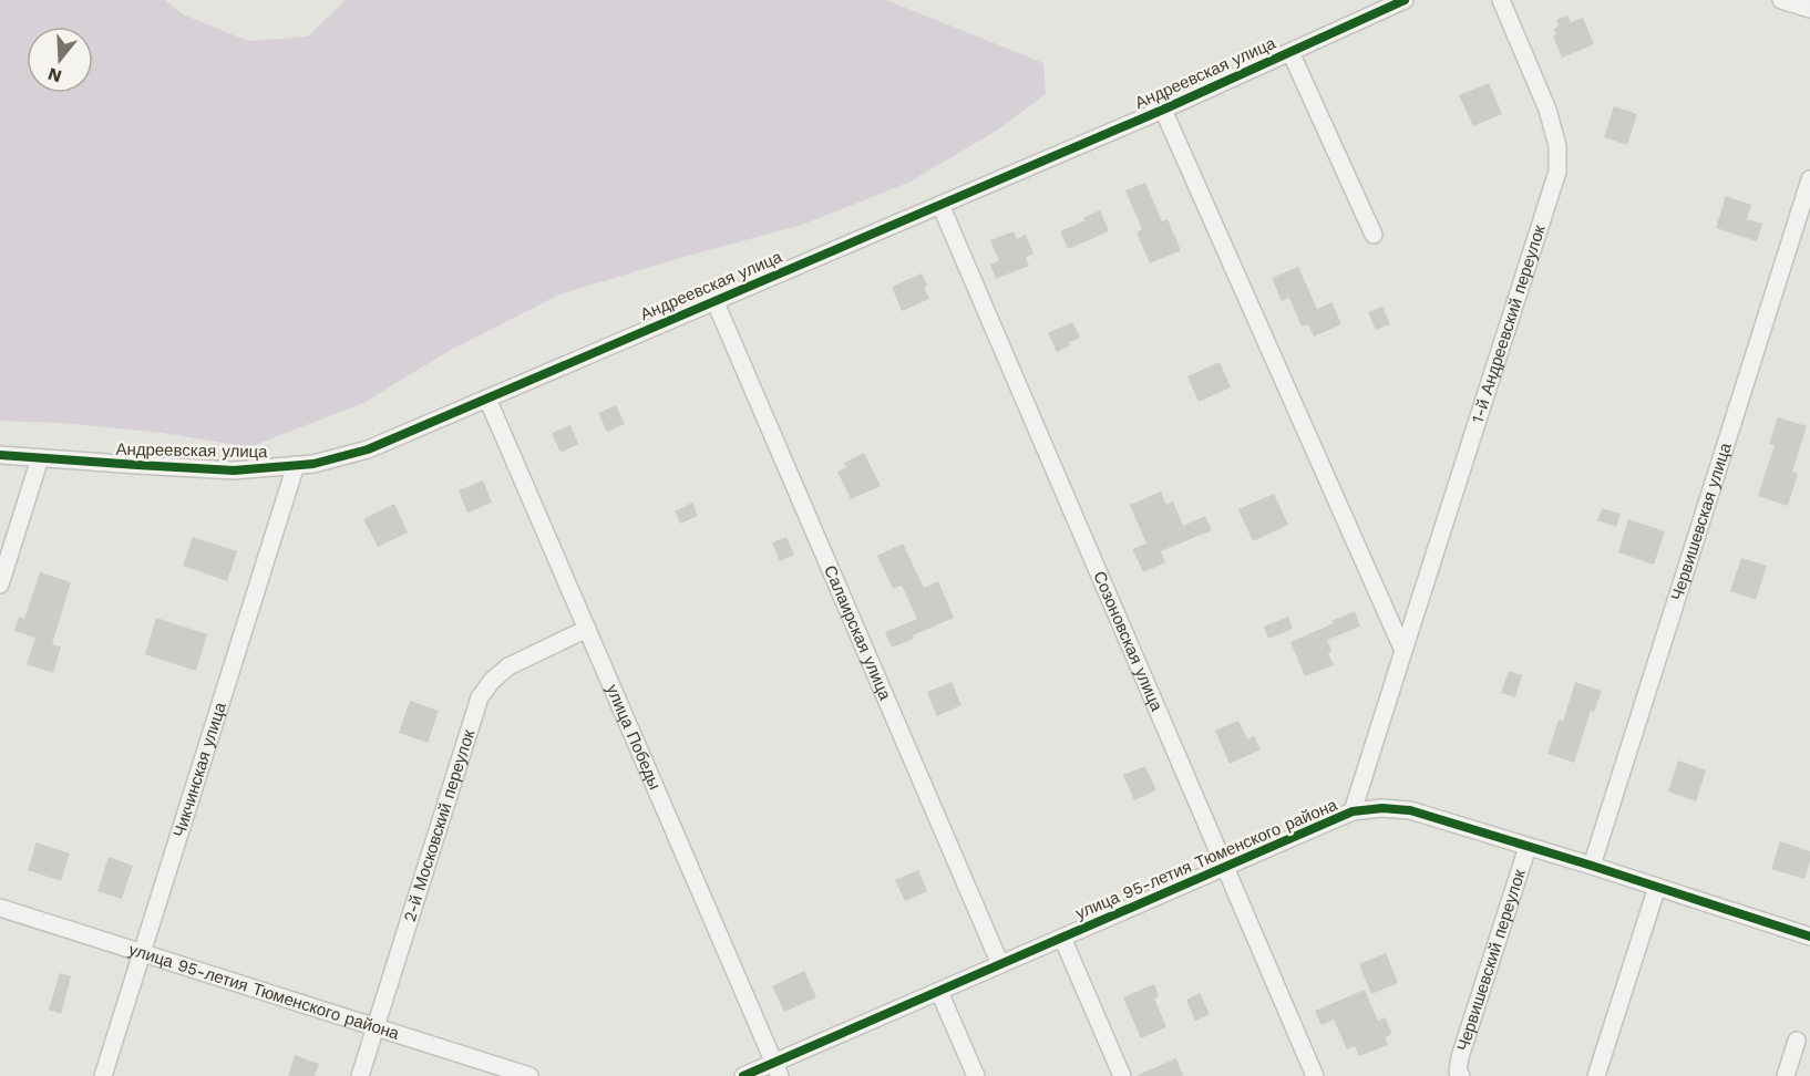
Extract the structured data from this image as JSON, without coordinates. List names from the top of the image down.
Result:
{
  "streets": {
    "street": [
      "Андреевская улица",
      "1-й Андреевский переулок",
      "Червишевская улица",
      "Салаирская улица",
      "Созоновская улица",
      "улица Победы",
      "Чикчинская улица",
      "2-й Московский переулок",
      "улица 95-летия Тюменского района",
      "Червишевский переулок"
    ]
  },
  "crossings": [
    ["Андреевская улица", "Салаирская улица"],
    ["Андреевская улица", "Созоновская улица"],
    ["Андреевская улица", "улица Победы"],
    ["Андреевская улица", "Чикчинская улица"],
    ["1-й Андреевский переулок", "улица 95-летия Тюменского района"],
    ["Червишевская улица", "улица 95-летия Тюменского района"],
    ["Салаирская улица", "улица 95-летия Тюменского района"],
    ["Созоновская улица", "улица 95-летия Тюменского района"],
    ["улица Победы", "2-й Московский переулок"],
    ["улица Победы", "улица 95-летия Тюменского района"],
    ["Чикчинская улица", "улица 95-летия Тюменского района"],
    ["2-й Московский переулок", "улица 95-летия Тюменского района"],
    ["улица 95-летия Тюменского района", "Червишевский переулок"]
  ],
  "north": "bottom"
}
